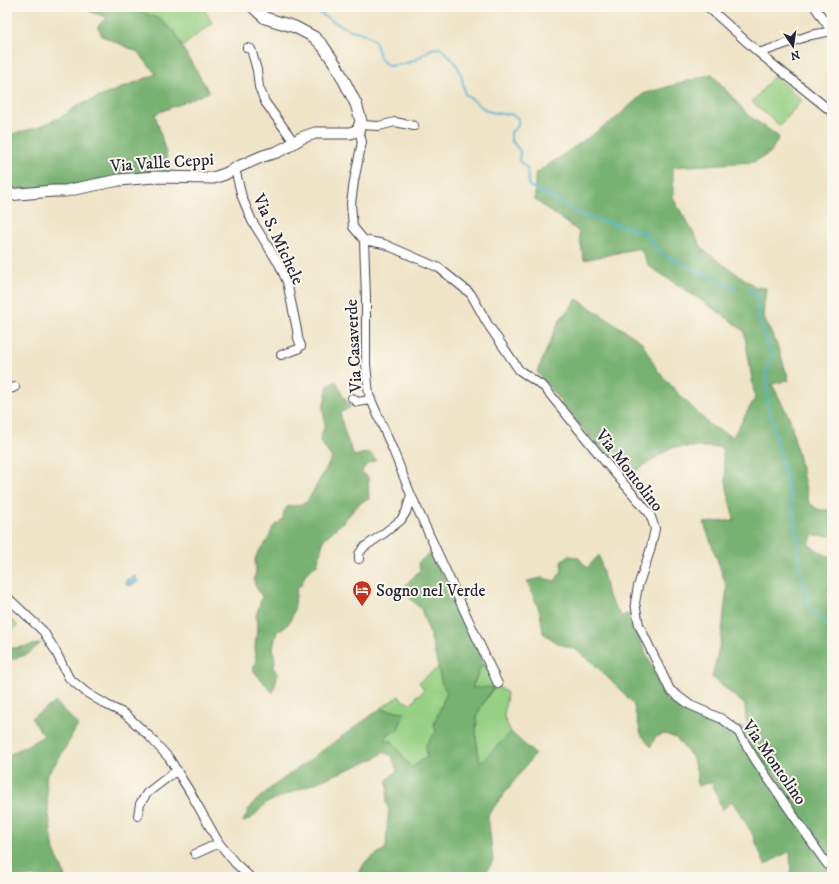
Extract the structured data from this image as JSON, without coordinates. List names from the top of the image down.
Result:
{
  "streets": {
    "street": [
      "Via Valle Ceppi",
      "Via S. Michele",
      "Via Casaverde",
      "Via Montolino"
    ]
  },
  "crossings": [
    ["Via Valle Ceppi", "Via S. Michele"],
    ["Via Casaverde", "Via Montolino"]
  ],
  "places": {
    "hotel": ["Sogno nel Verde"]
  },
  "north": "bottom"
}
